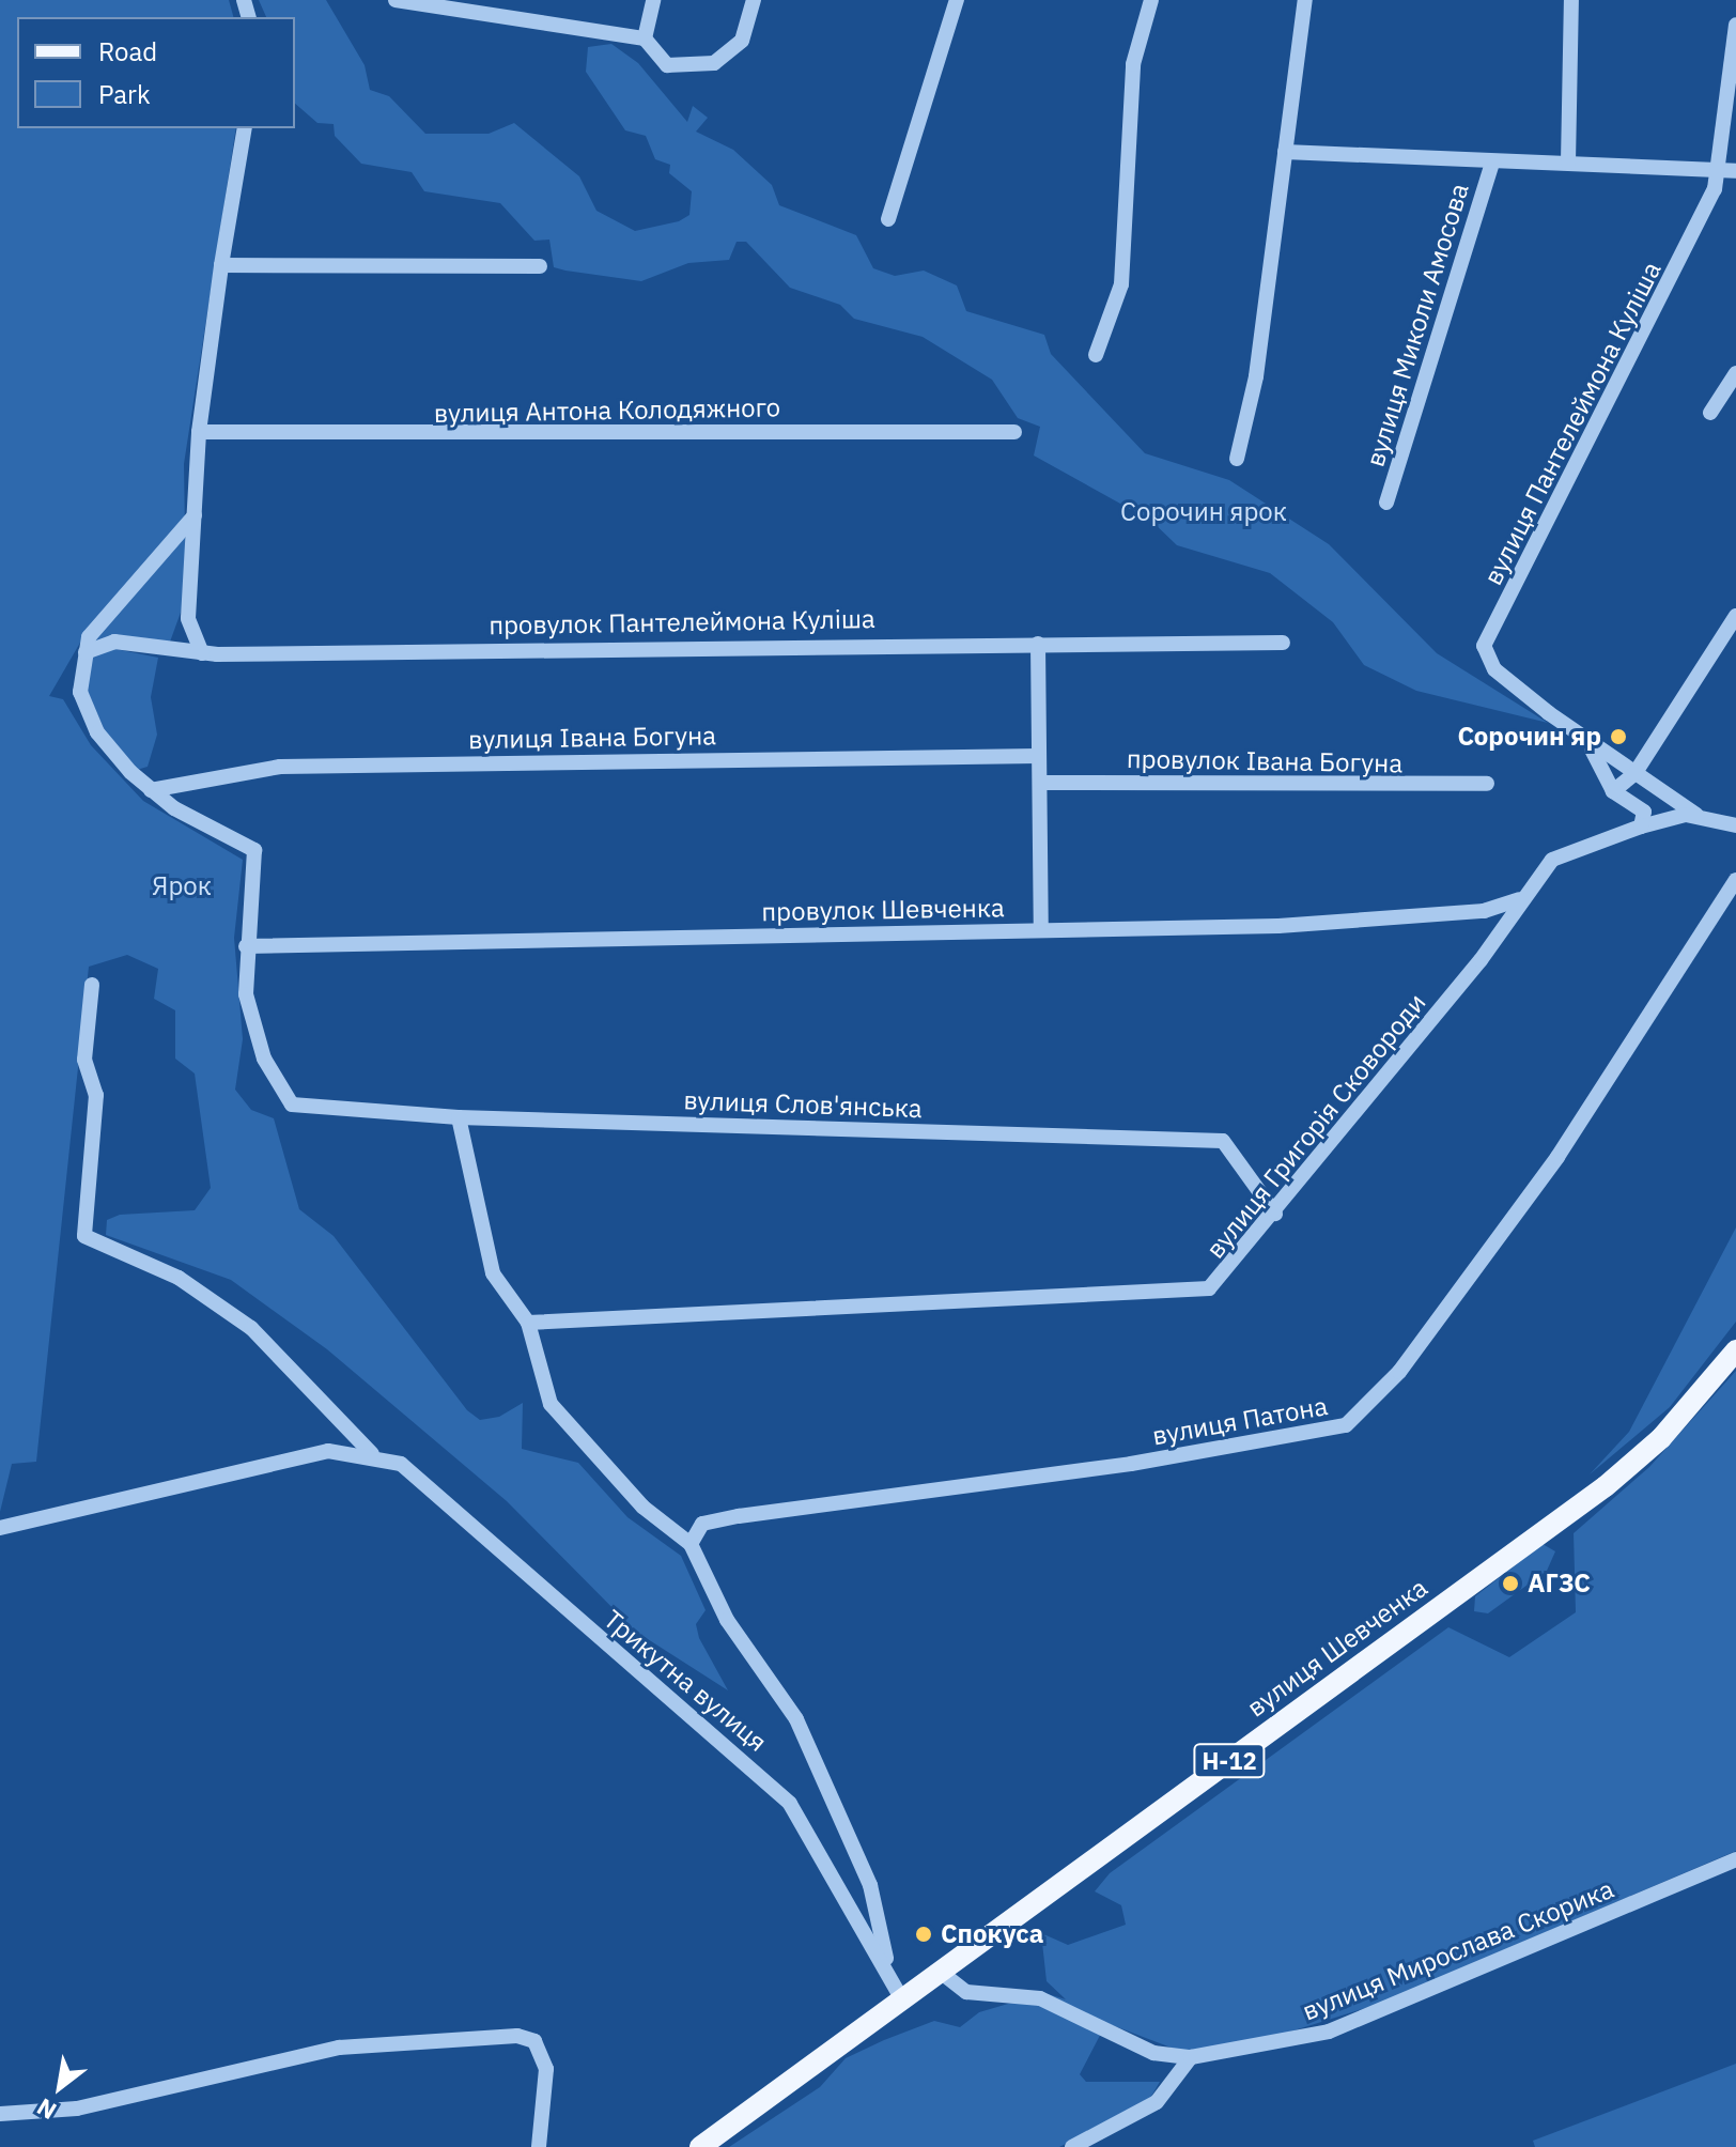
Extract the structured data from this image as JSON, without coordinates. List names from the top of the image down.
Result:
{
  "streets": {
    "main road": ["вулиця Шевченка", "Н-12"],
    "street": [
      "вулиця Миколи Амосова",
      "вулиця Антона Колодяжного",
      "вулиця Пантелеймона Куліша",
      "провулок Пантелеймона Куліша",
      "вулиця Івана Богуна",
      "провулок Івана Богуна",
      "провулок Шевченка",
      "вулиця Слов'янська",
      "вулиця Григорія Сковороди",
      "вулиця Патона",
      "Трикутна вулиця",
      "вулиця Мирослава Скорика"
    ]
  },
  "crossings": [
    ["вулиця Пантелеймона Куліша", "вулиця Григорія Сковороди"],
    ["провулок Шевченка", "вулиця Слов'янська"],
    ["провулок Шевченка", "вулиця Григорія Сковороди"],
    ["вулиця Слов'янська", "вулиця Григорія Сковороди"],
    ["вулиця Шевченка", "Трикутна вулиця"],
    ["вулиця Шевченка", "вулиця Мирослава Скорика"]
  ],
  "parks": ["Сорочин ярок", "Ярок"],
  "places": ["Сорочин яр", "АГЗС", "Спокуса"],
  "legend": ["Road", "Park"],
  "north": "bottom left"
}
